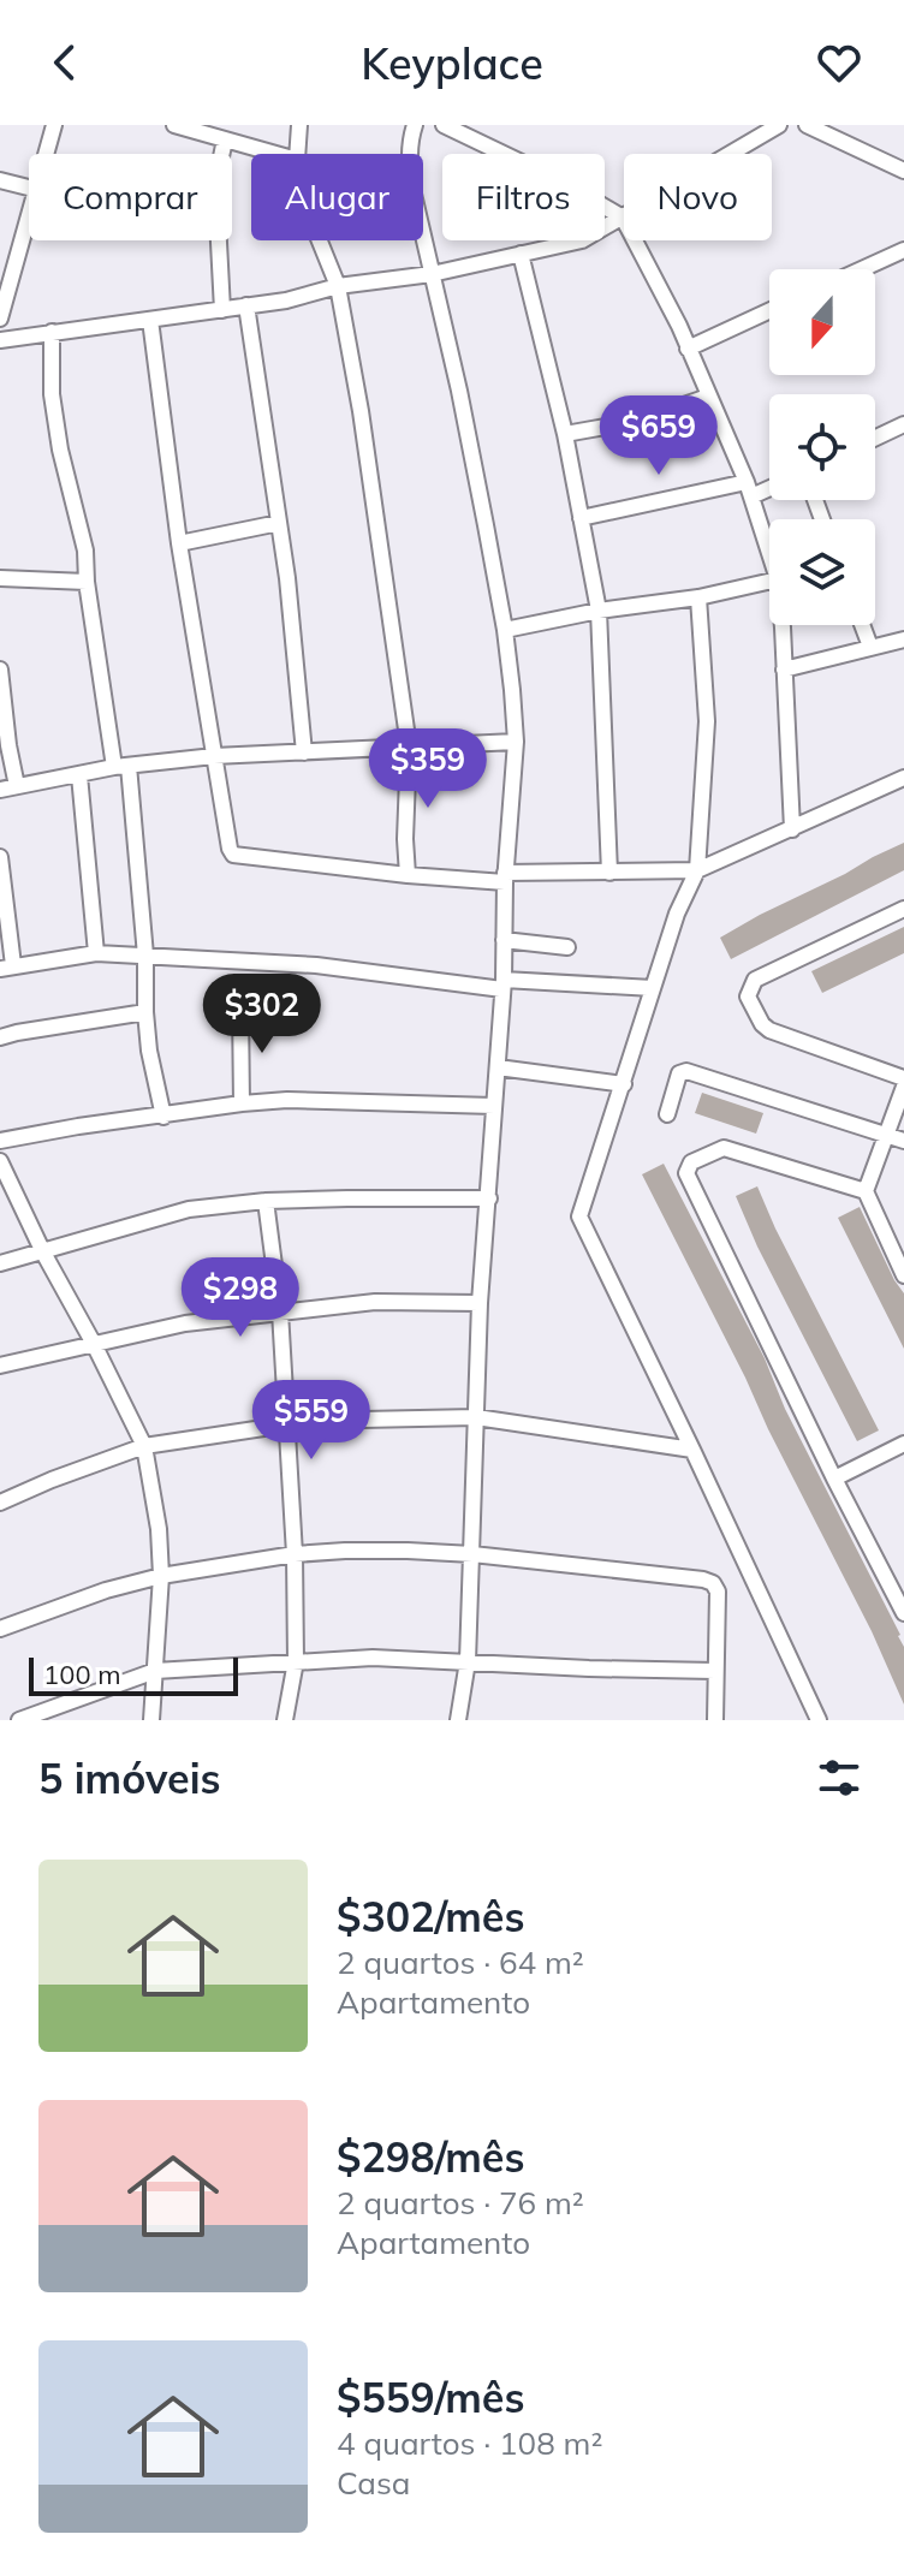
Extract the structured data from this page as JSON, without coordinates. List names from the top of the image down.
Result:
{
  "scale_bar": "100 m",
  "north": "bottom",
  "page": {
    "header": "Keyplace",
    "chip": [
      "Comprar",
      "Alugar",
      "Filtros",
      "Novo"
    ],
    "price": [
      "$659",
      "$359",
      "$302",
      "$298",
      "$559"
    ],
    "scale": "100 m",
    "heading": "5 imóveis",
    "list": [
      {
        "name": "$302/mês",
        "note": "2 quartos · 64 m² · Apartamento"
      },
      {
        "name": "$298/mês",
        "note": "2 quartos · 76 m² · Apartamento"
      },
      {
        "name": "$559/mês",
        "note": "4 quartos · 108 m² · Casa"
      }
    ]
  }
}
